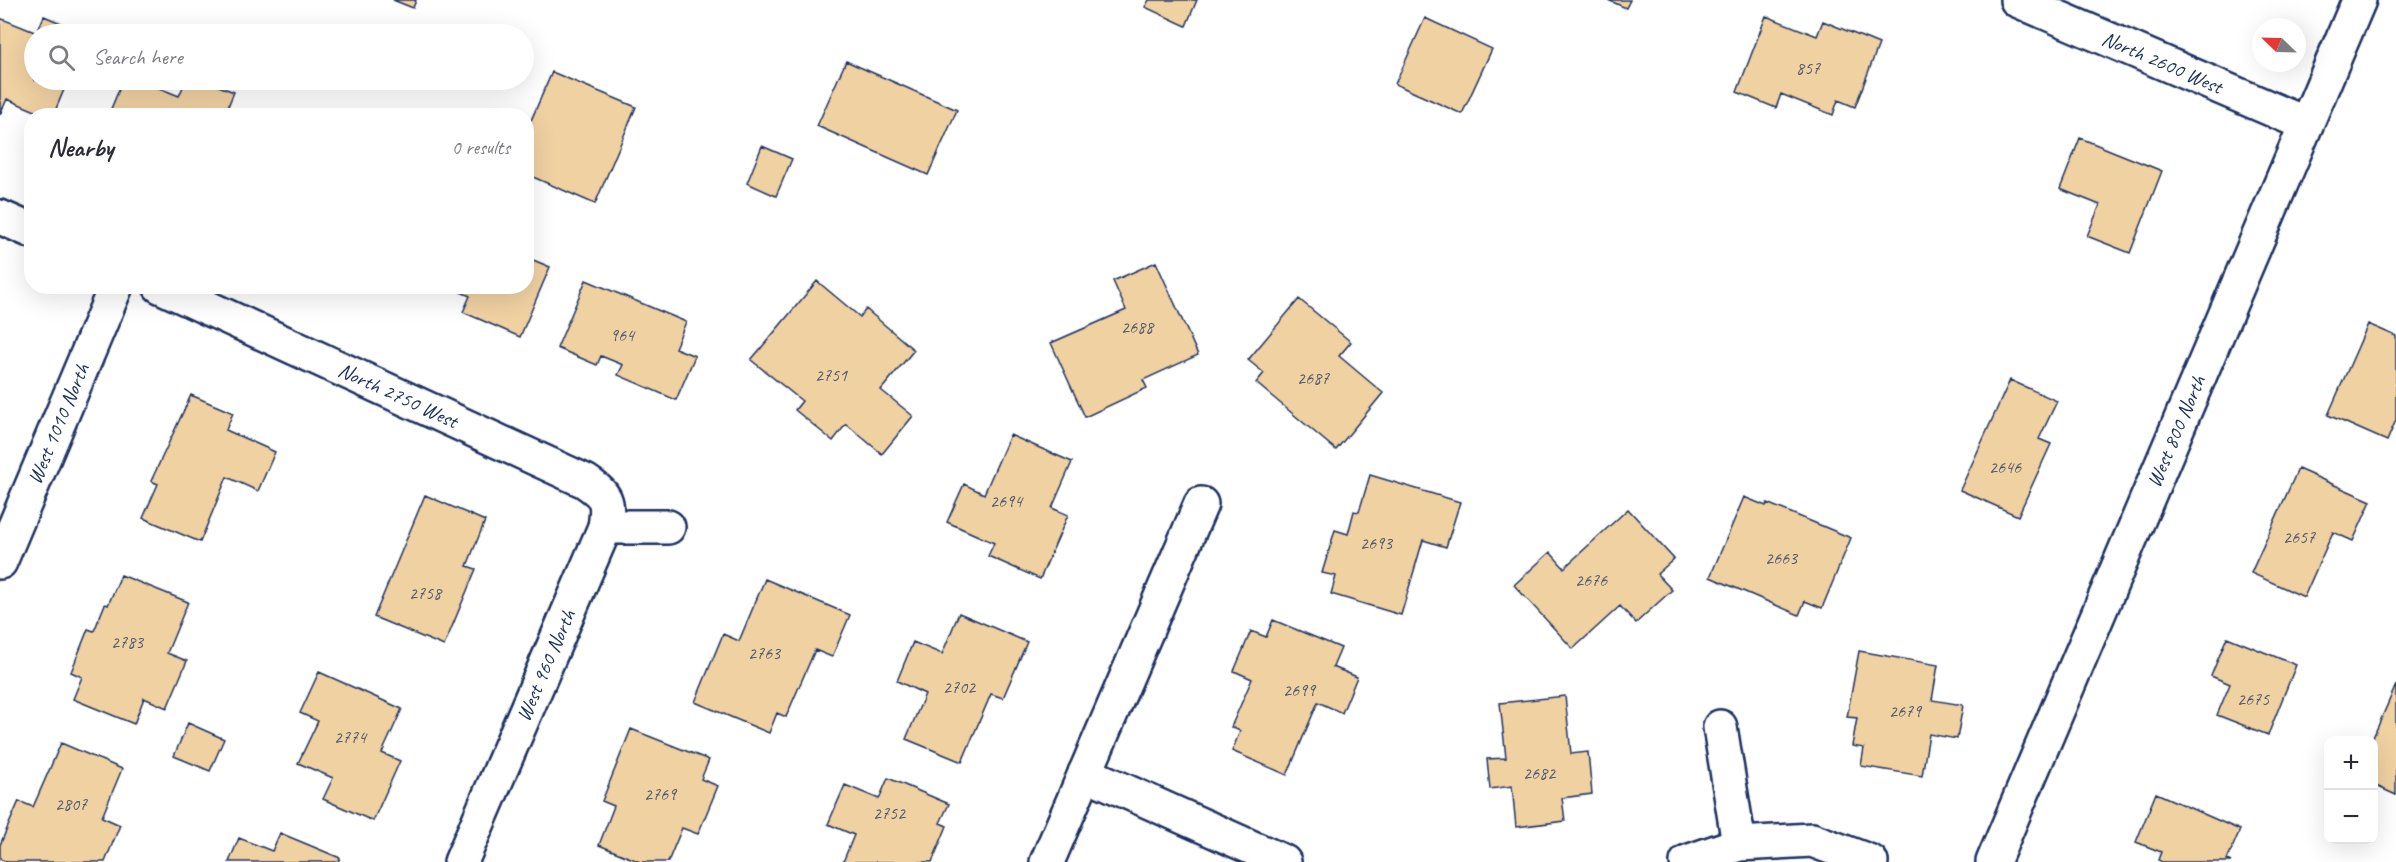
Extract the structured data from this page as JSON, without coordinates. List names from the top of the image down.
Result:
{
  "streets": {
    "street": [
      "North 2600 West",
      "North 2750 West",
      "West 1010 North",
      "West 800 North",
      "West 960 North"
    ]
  },
  "crossings": [
    ["North 2600 West", "West 800 North"],
    ["North 2750 West", "West 960 North"]
  ],
  "house_numbers": [
    "857",
    "2688",
    "964",
    "2751",
    "2687",
    "2646",
    "2694",
    "2657",
    "2693",
    "2663",
    "2676",
    "2758",
    "2783",
    "2763",
    "2702",
    "2699",
    "2675",
    "2679",
    "2774",
    "2682",
    "2769",
    "2807",
    "2752"
  ],
  "north": "top left",
  "page": {
    "search": "Search here",
    "heading": ["Nearby", "0 results"],
    "map_buttons": ["+", "−"]
  }
}
